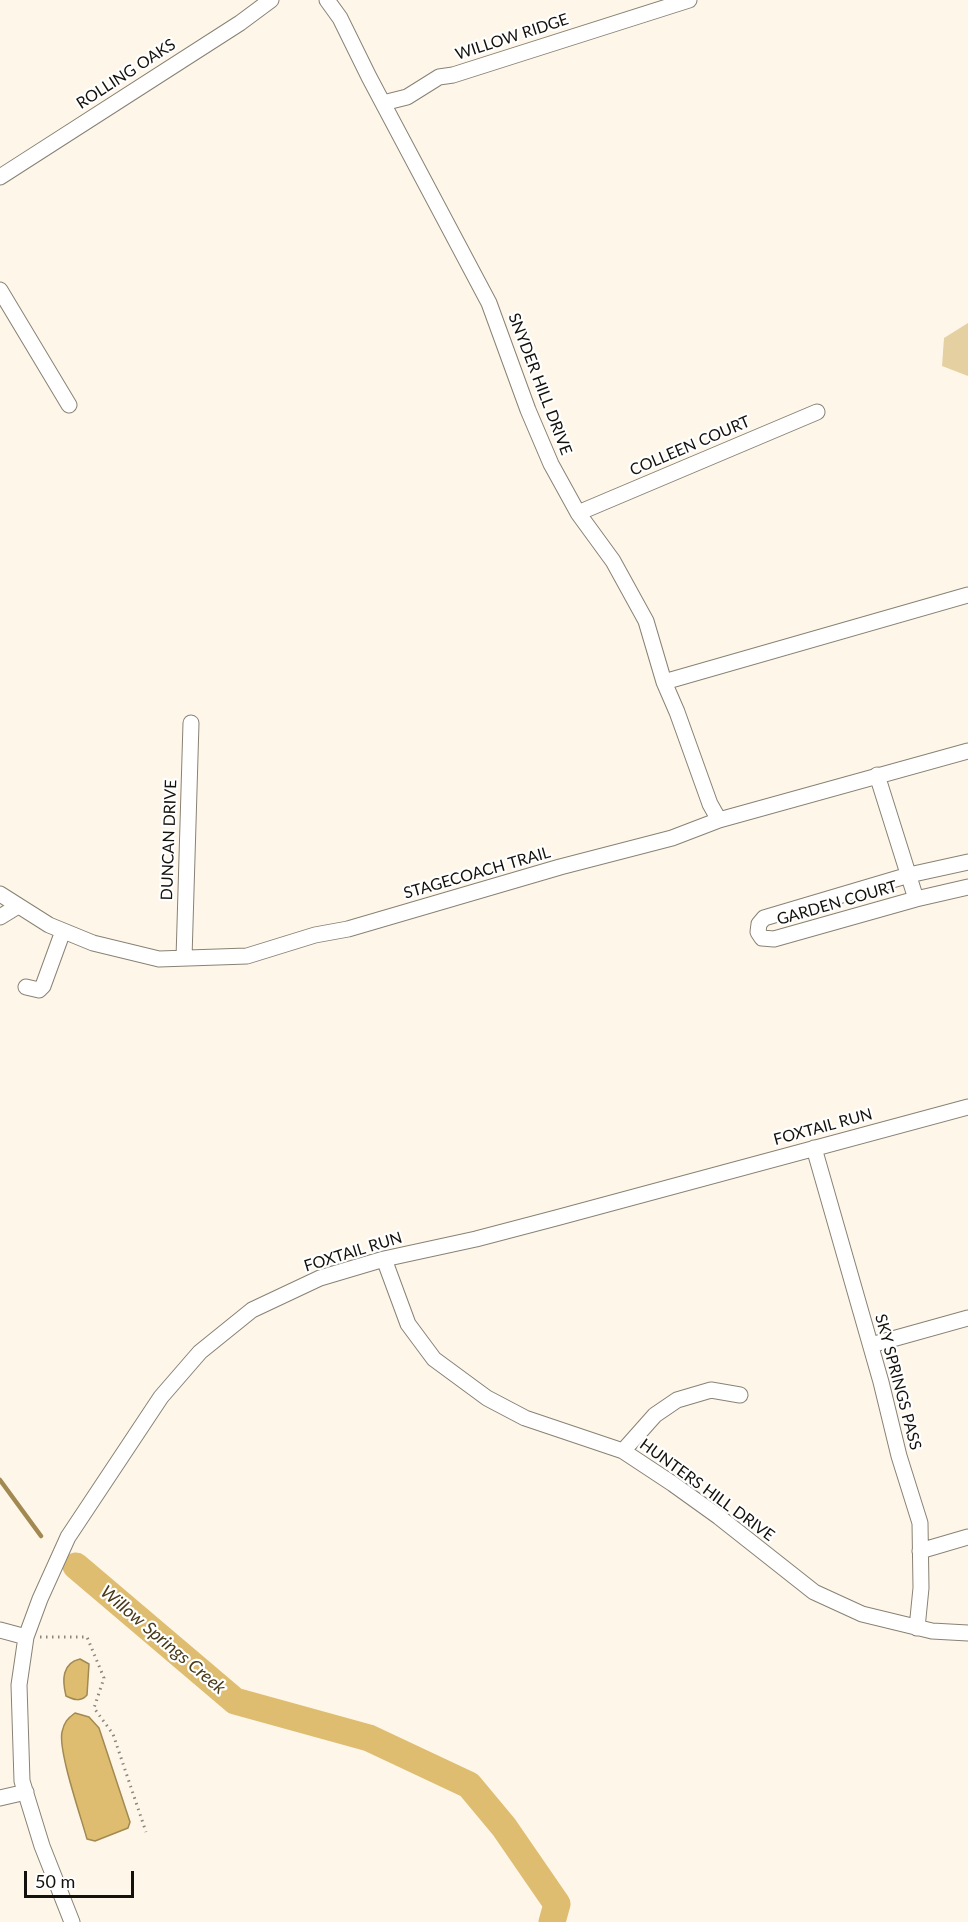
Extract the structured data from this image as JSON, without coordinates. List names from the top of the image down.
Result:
{
  "streets": {
    "street": [
      "WILLOW RIDGE",
      "ROLLING OAKS",
      "SNYDER HILL DRIVE",
      "COLLEEN COURT",
      "DUNCAN DRIVE",
      "STAGECOACH TRAIL",
      "GARDEN COURT",
      "FOXTAIL RUN",
      "SKY SPRINGS PASS",
      "HUNTERS HILL DRIVE"
    ]
  },
  "crossings": [
    ["WILLOW RIDGE", "SNYDER HILL DRIVE"],
    ["SNYDER HILL DRIVE", "COLLEEN COURT"],
    ["SNYDER HILL DRIVE", "STAGECOACH TRAIL"],
    ["DUNCAN DRIVE", "STAGECOACH TRAIL"],
    ["STAGECOACH TRAIL", "GARDEN COURT"],
    ["FOXTAIL RUN", "SKY SPRINGS PASS"],
    ["FOXTAIL RUN", "HUNTERS HILL DRIVE"],
    ["SKY SPRINGS PASS", "HUNTERS HILL DRIVE"]
  ],
  "water": ["Willow Springs Creek"],
  "scale_bar": "50 m"
}
